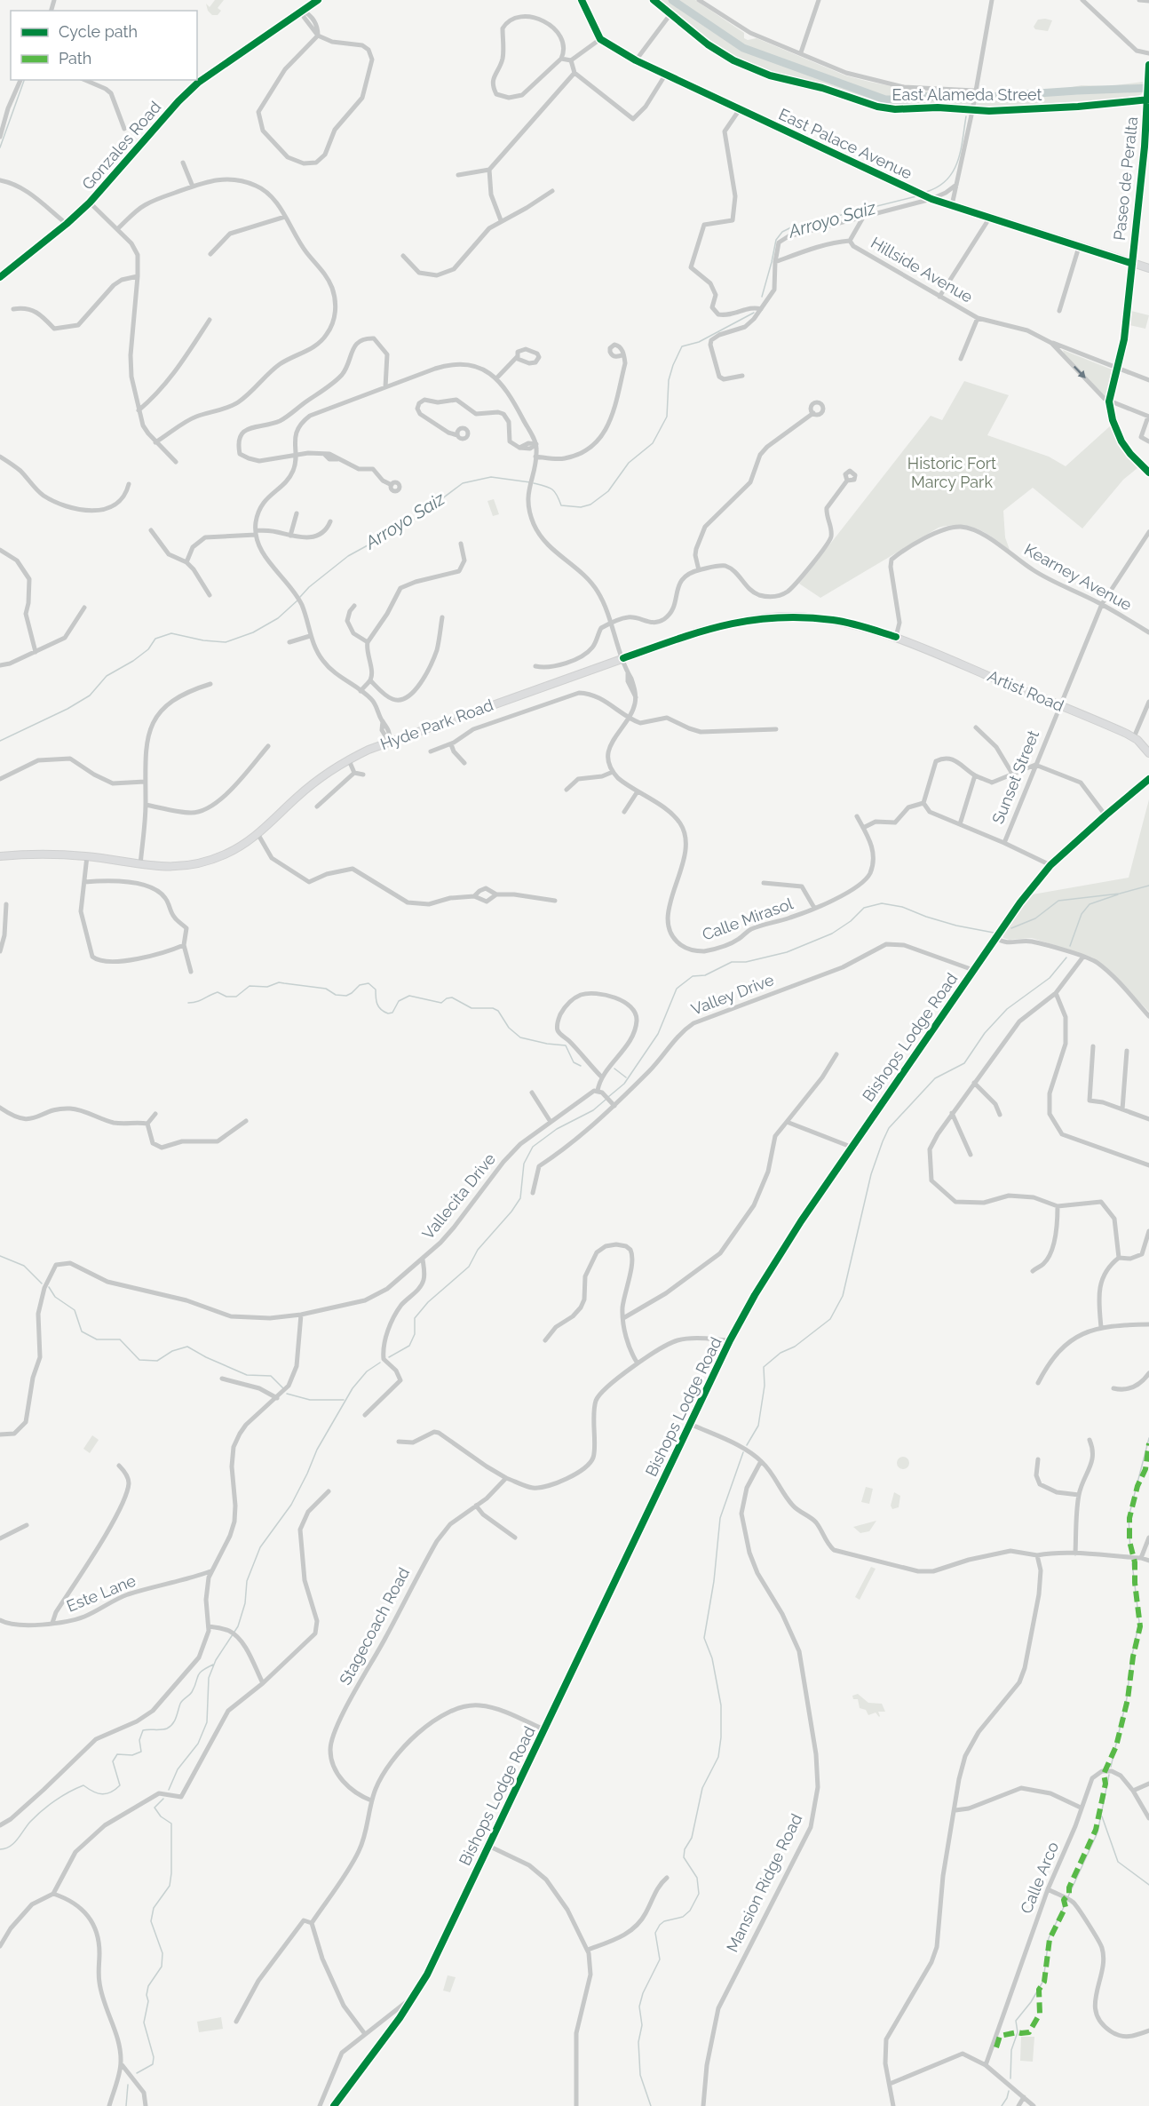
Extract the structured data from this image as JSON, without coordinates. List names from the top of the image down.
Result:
{
  "streets": {
    "street": [
      "East Alameda Street",
      "East Palace Avenue",
      "Gonzales Road",
      "Paseo de Peralta",
      "Hillside Avenue",
      "Kearney Avenue",
      "Artist Road",
      "Hyde Park Road",
      "Sunset Street",
      "Calle Mirasol",
      "Valley Drive",
      "Bishops Lodge Road",
      "Vallecita Drive",
      "Este Lane",
      "Stagecoach Road",
      "Calle Arco",
      "Mansion Ridge Road"
    ]
  },
  "crossings": [
    ["East Alameda Street", "Paseo de Peralta"],
    ["East Palace Avenue", "Paseo de Peralta"],
    ["Paseo de Peralta", "Hillside Avenue"],
    ["Kearney Avenue", "Artist Road"],
    ["Kearney Avenue", "Hyde Park Road"],
    ["Kearney Avenue", "Sunset Street"],
    ["Artist Road", "Hyde Park Road"],
    ["Artist Road", "Sunset Street"],
    ["Valley Drive", "Bishops Lodge Road"]
  ],
  "water": ["Arroyo Saiz"],
  "parks": ["Historic Fort Marcy Park"],
  "legend": ["Cycle path", "Path"]
}
